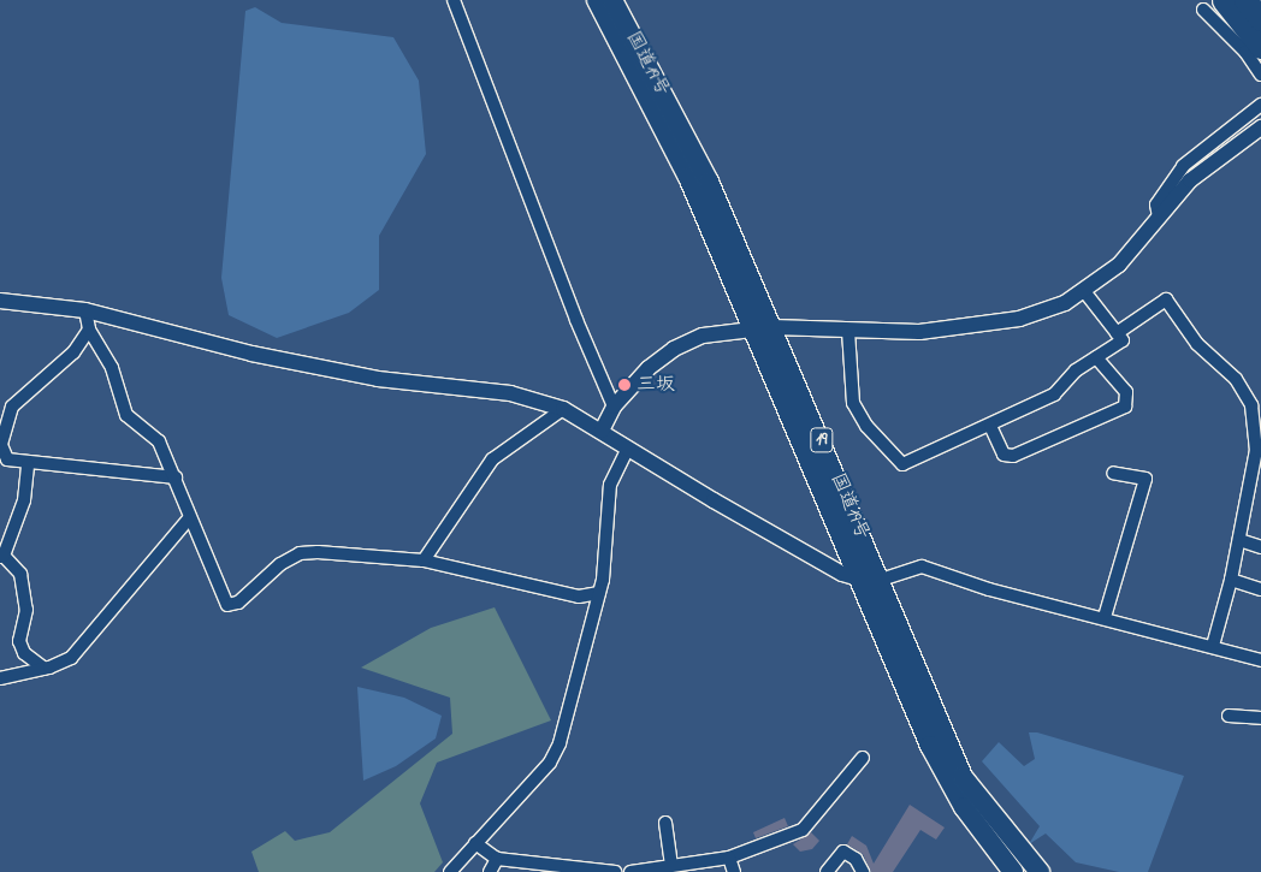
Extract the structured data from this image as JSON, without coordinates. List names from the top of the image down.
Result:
{
  "streets": {
    "highway": ["国道19号", "19"]
  },
  "places": ["三坂"]
}
